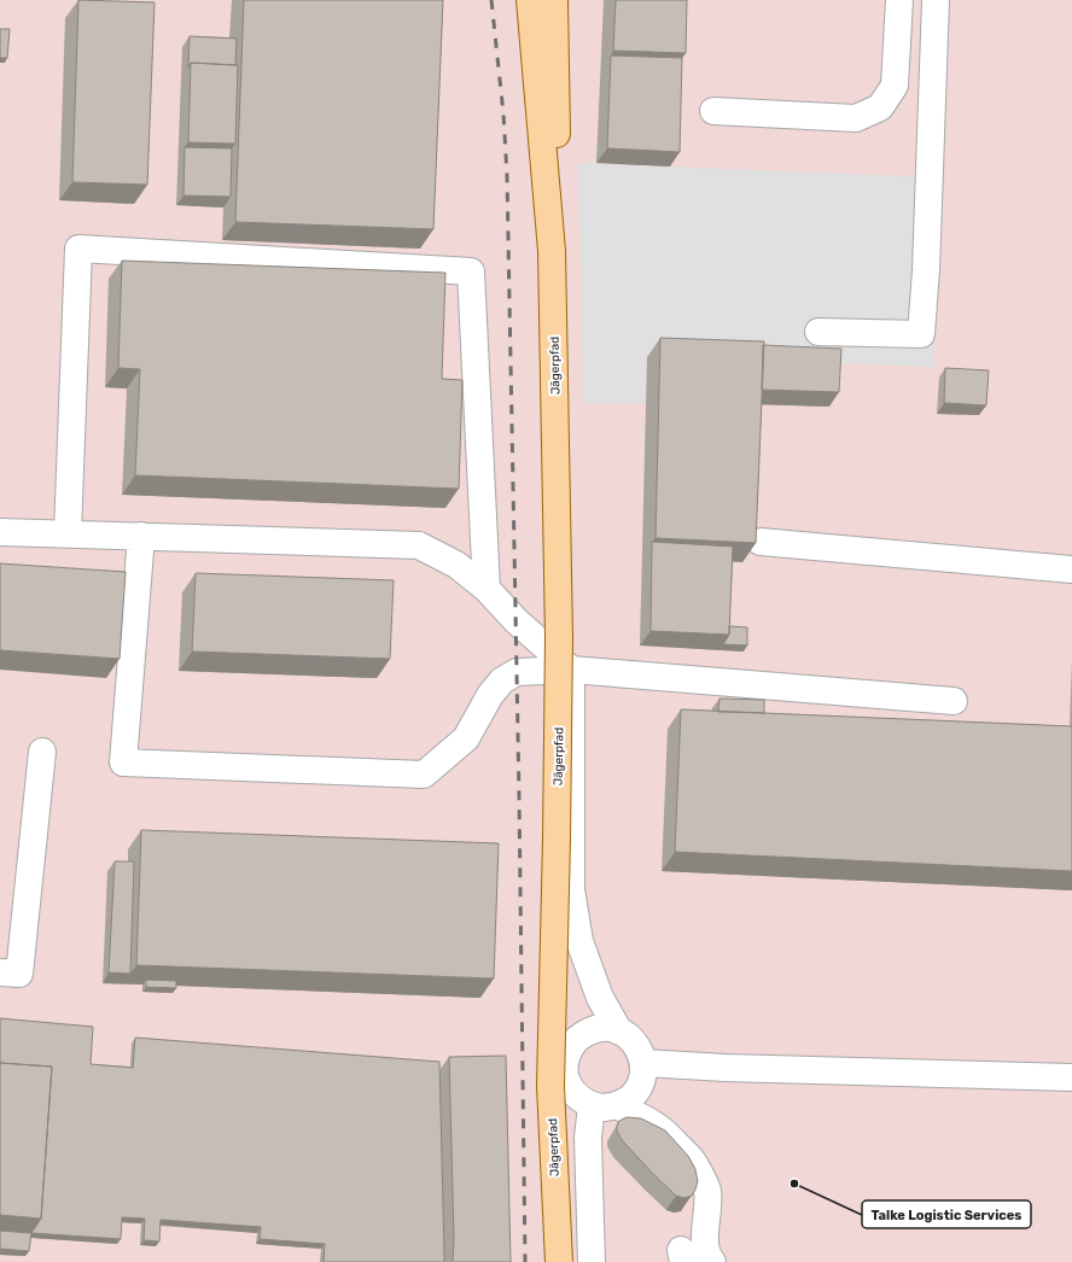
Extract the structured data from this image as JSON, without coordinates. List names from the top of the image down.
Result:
{
  "streets": {
    "main road": ["Jägerpfad"]
  },
  "places": ["Talke Logistic Services"]
}
